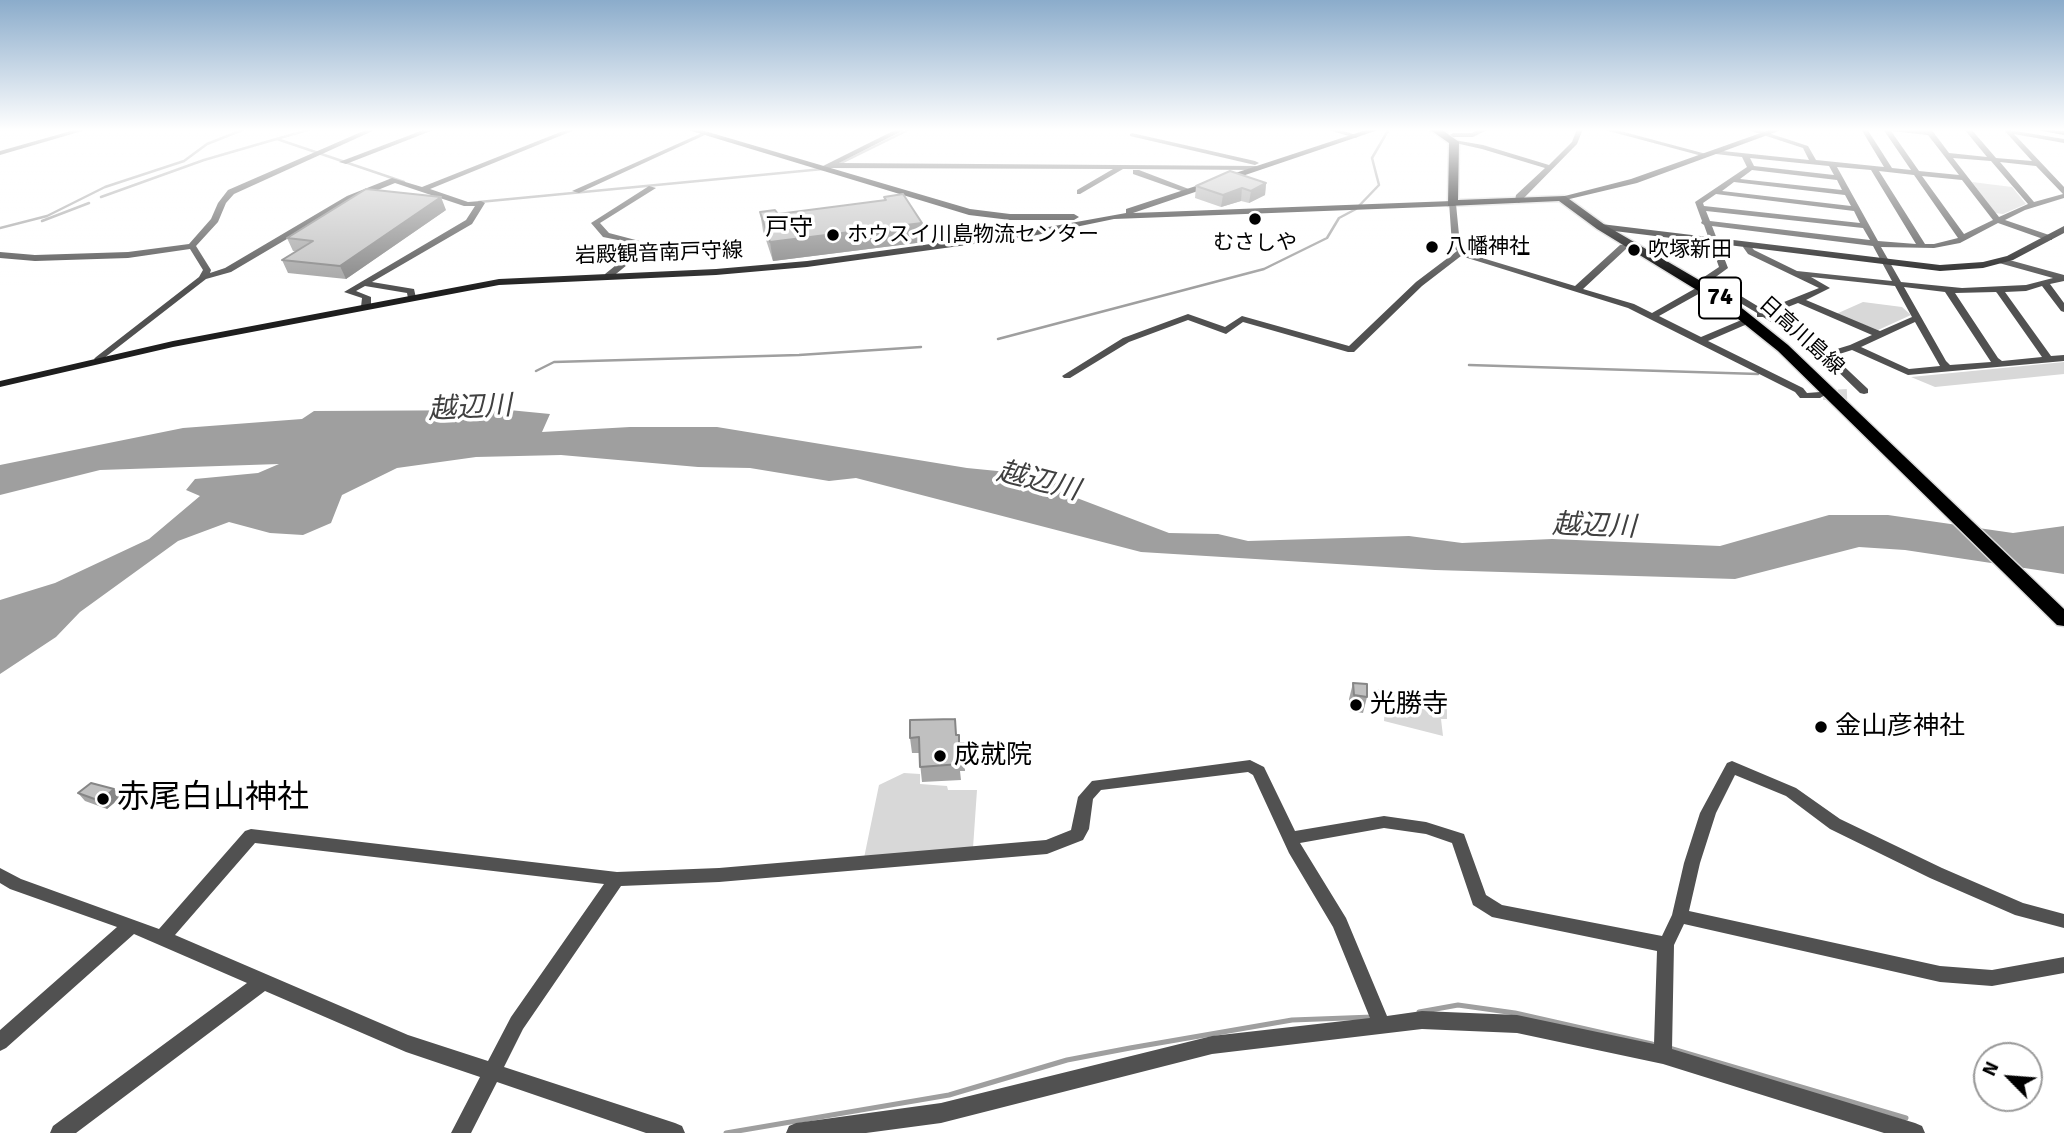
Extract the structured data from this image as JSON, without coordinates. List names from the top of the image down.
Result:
{
  "streets": {
    "main road": ["74", "日高川島線"],
    "street": ["岩殿観音南戸守線"]
  },
  "districts": ["戸守"],
  "water": ["越辺川"],
  "places": [
    "むさしや",
    "ホウスイ川島物流センター",
    "八幡神社",
    "吹塚新田",
    "光勝寺",
    "金山彦神社",
    "成就院",
    "赤尾白山神社"
  ],
  "north": "top left"
}
